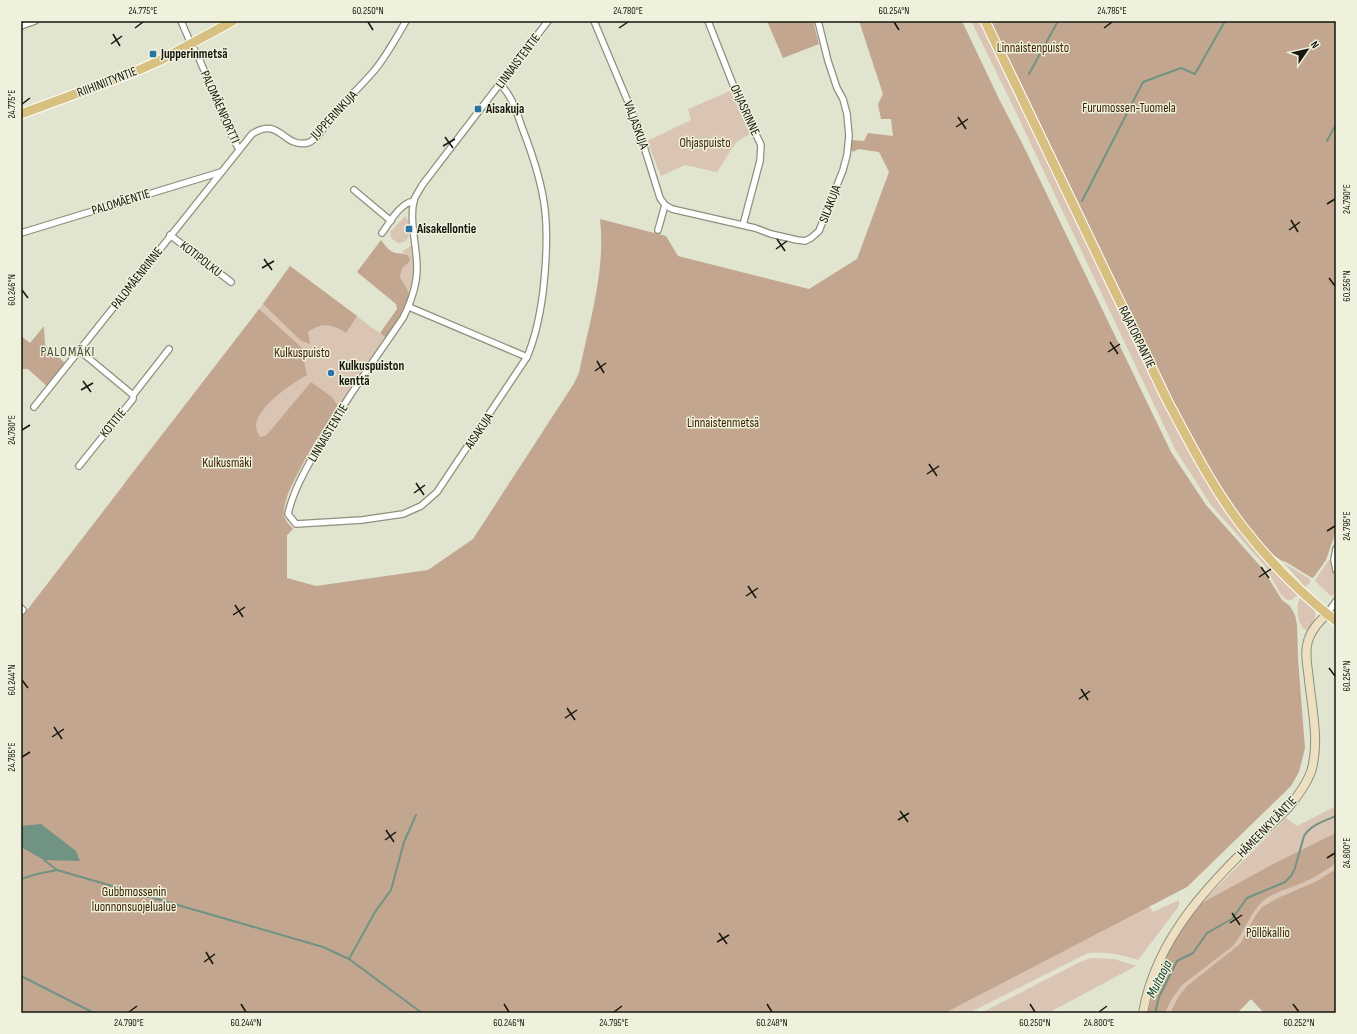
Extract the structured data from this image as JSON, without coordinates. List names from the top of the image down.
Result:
{
  "streets": {
    "main road": ["RIIHINIITYNTIE", "RAJATORPANTIE"],
    "street": [
      "LINNAISTENTIE",
      "PALOMÄENPORTTI",
      "OHJASRINNE",
      "JUPPERINKUJA",
      "VALJASKUJA",
      "PALOMÄENTIE",
      "SILAKUJA",
      "KOTIPOLKU",
      "PALOMÄENRINNE",
      "KOTITIE",
      "AISAKUJA",
      "HÄMEENKYLÄNTIE"
    ]
  },
  "crossings": [
    ["LINNAISTENTIE", "AISAKUJA"],
    ["RIIHINIITYNTIE", "PALOMÄENPORTTI"],
    ["PALOMÄENPORTTI", "JUPPERINKUJA"],
    ["PALOMÄENPORTTI", "PALOMÄENRINNE"],
    ["OHJASRINNE", "SILAKUJA"],
    ["JUPPERINKUJA", "PALOMÄENRINNE"],
    ["VALJASKUJA", "SILAKUJA"],
    ["PALOMÄENTIE", "PALOMÄENRINNE"],
    ["KOTIPOLKU", "PALOMÄENRINNE"],
    ["PALOMÄENRINNE", "KOTITIE"],
    ["RAJATORPANTIE", "HÄMEENKYLÄNTIE"]
  ],
  "districts": ["PALOMÄKI"],
  "water": ["Multaoja"],
  "parks": [
    "Linnaistenpuisto",
    "Furumossen-Tuomela",
    "Ohjaspuisto",
    "Kulkuspuisto",
    "Linnaistenmetsä",
    "Kulkusmäki",
    "Gubbmossenin luonnonsuojelualue",
    "Pöllökallio"
  ],
  "places": {
    "transit": ["Jupperinmetsä", "Aisakuja", "Aisakellontie"],
    "other": ["Kulkuspuiston kenttä"]
  },
  "north": "top right",
  "coordinates": [
    "24.775°E",
    "60.250°N",
    "24.780°E",
    "60.254°N",
    "24.785°E",
    "24.790°E",
    "60.256°N",
    "60.246°N",
    "24.795°E",
    "60.244°N",
    "24.800°E",
    "60.248°N",
    "60.252°N"
  ]
}
